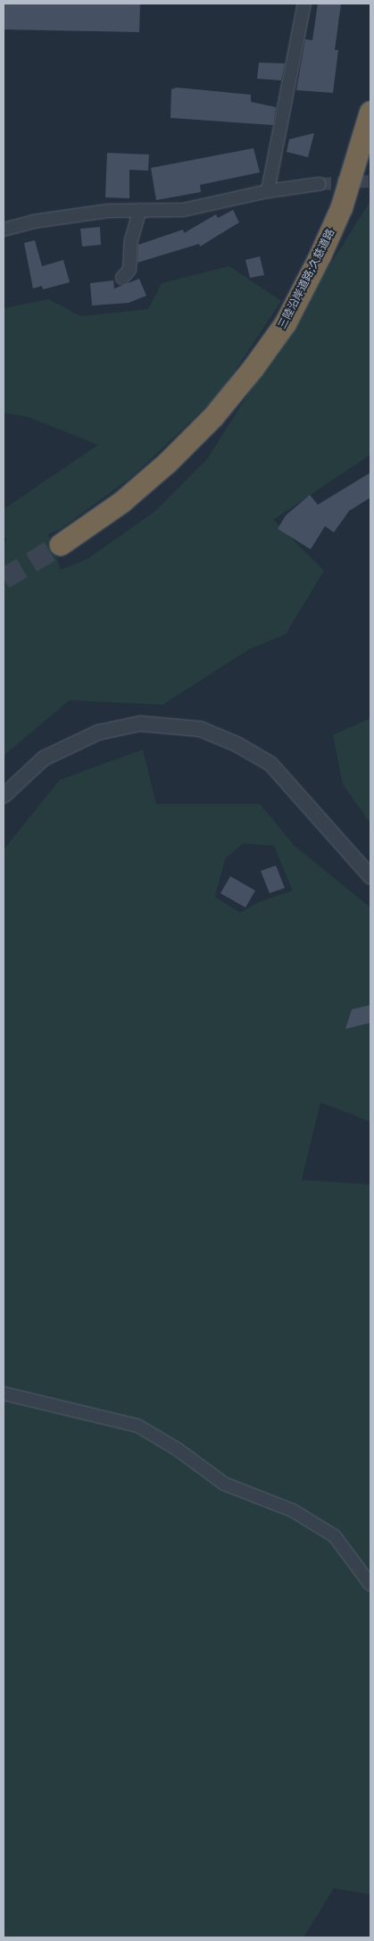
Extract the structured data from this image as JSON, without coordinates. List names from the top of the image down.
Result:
{
  "streets": {
    "highway": ["三陸沿岸道路;久慈道路"]
  }
}
